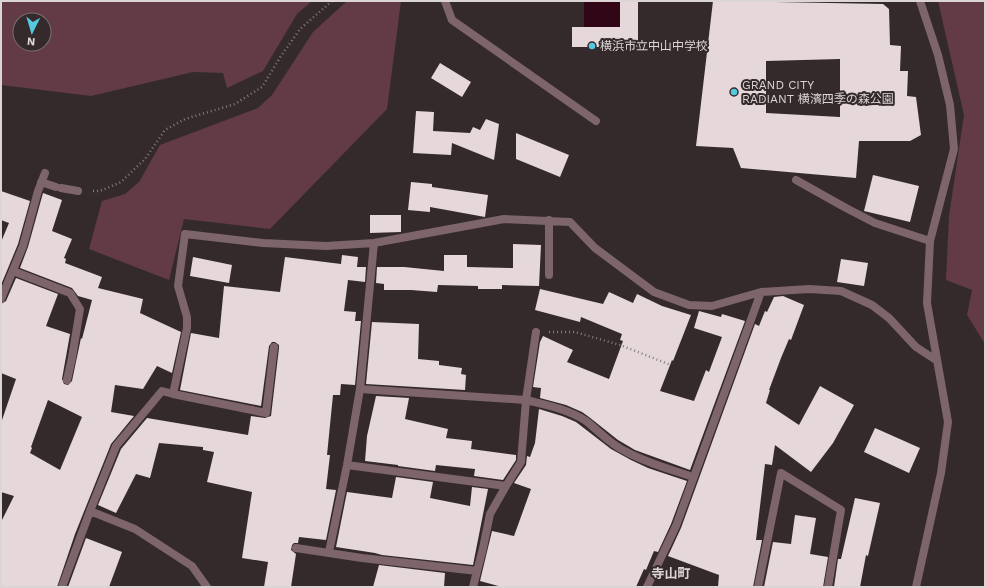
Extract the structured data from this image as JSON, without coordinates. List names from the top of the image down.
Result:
{
  "districts": ["寺山町"],
  "places": ["横浜市立中山中学校", "GRAND CITY RADIANT 横濱四季の森公園"],
  "north": "bottom"
}
